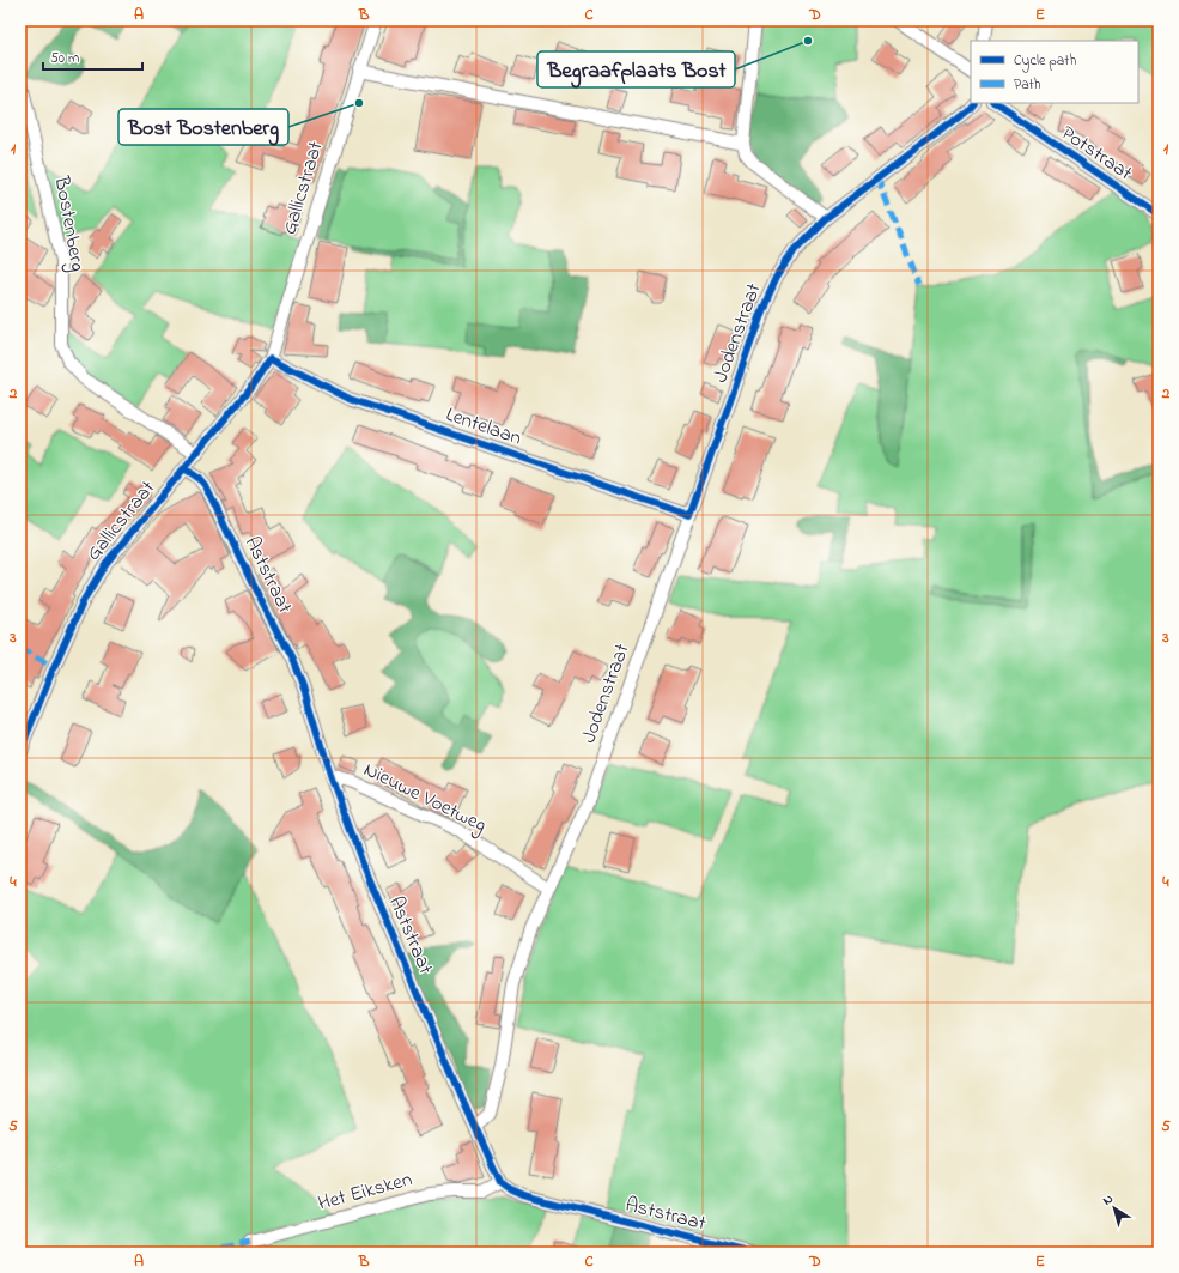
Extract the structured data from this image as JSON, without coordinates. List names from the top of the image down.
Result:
{
  "streets": {
    "street": [
      "Potstraat",
      "Gallicstraat",
      "Bostenberg",
      "Jodenstraat",
      "Lentelaan",
      "Aststraat",
      "Nieuwe Voetweg",
      "Het Eiksken"
    ]
  },
  "crossings": [
    ["Gallicstraat", "Bostenberg"],
    ["Gallicstraat", "Lentelaan"],
    ["Gallicstraat", "Aststraat"],
    ["Jodenstraat", "Lentelaan"],
    ["Jodenstraat", "Aststraat"],
    ["Jodenstraat", "Nieuwe Voetweg"],
    ["Aststraat", "Nieuwe Voetweg"],
    ["Aststraat", "Het Eiksken"]
  ],
  "places": ["Begraafplaats Bost", "Bost Bostenberg"],
  "legend": ["Cycle path", "Path"],
  "scale_bar": "50 m",
  "north": "top left",
  "grid": {
    "columns": [
      "A",
      "B",
      "C",
      "D",
      "E"
    ],
    "rows": [
      "1",
      "2",
      "3",
      "4",
      "5"
    ]
  }
}
